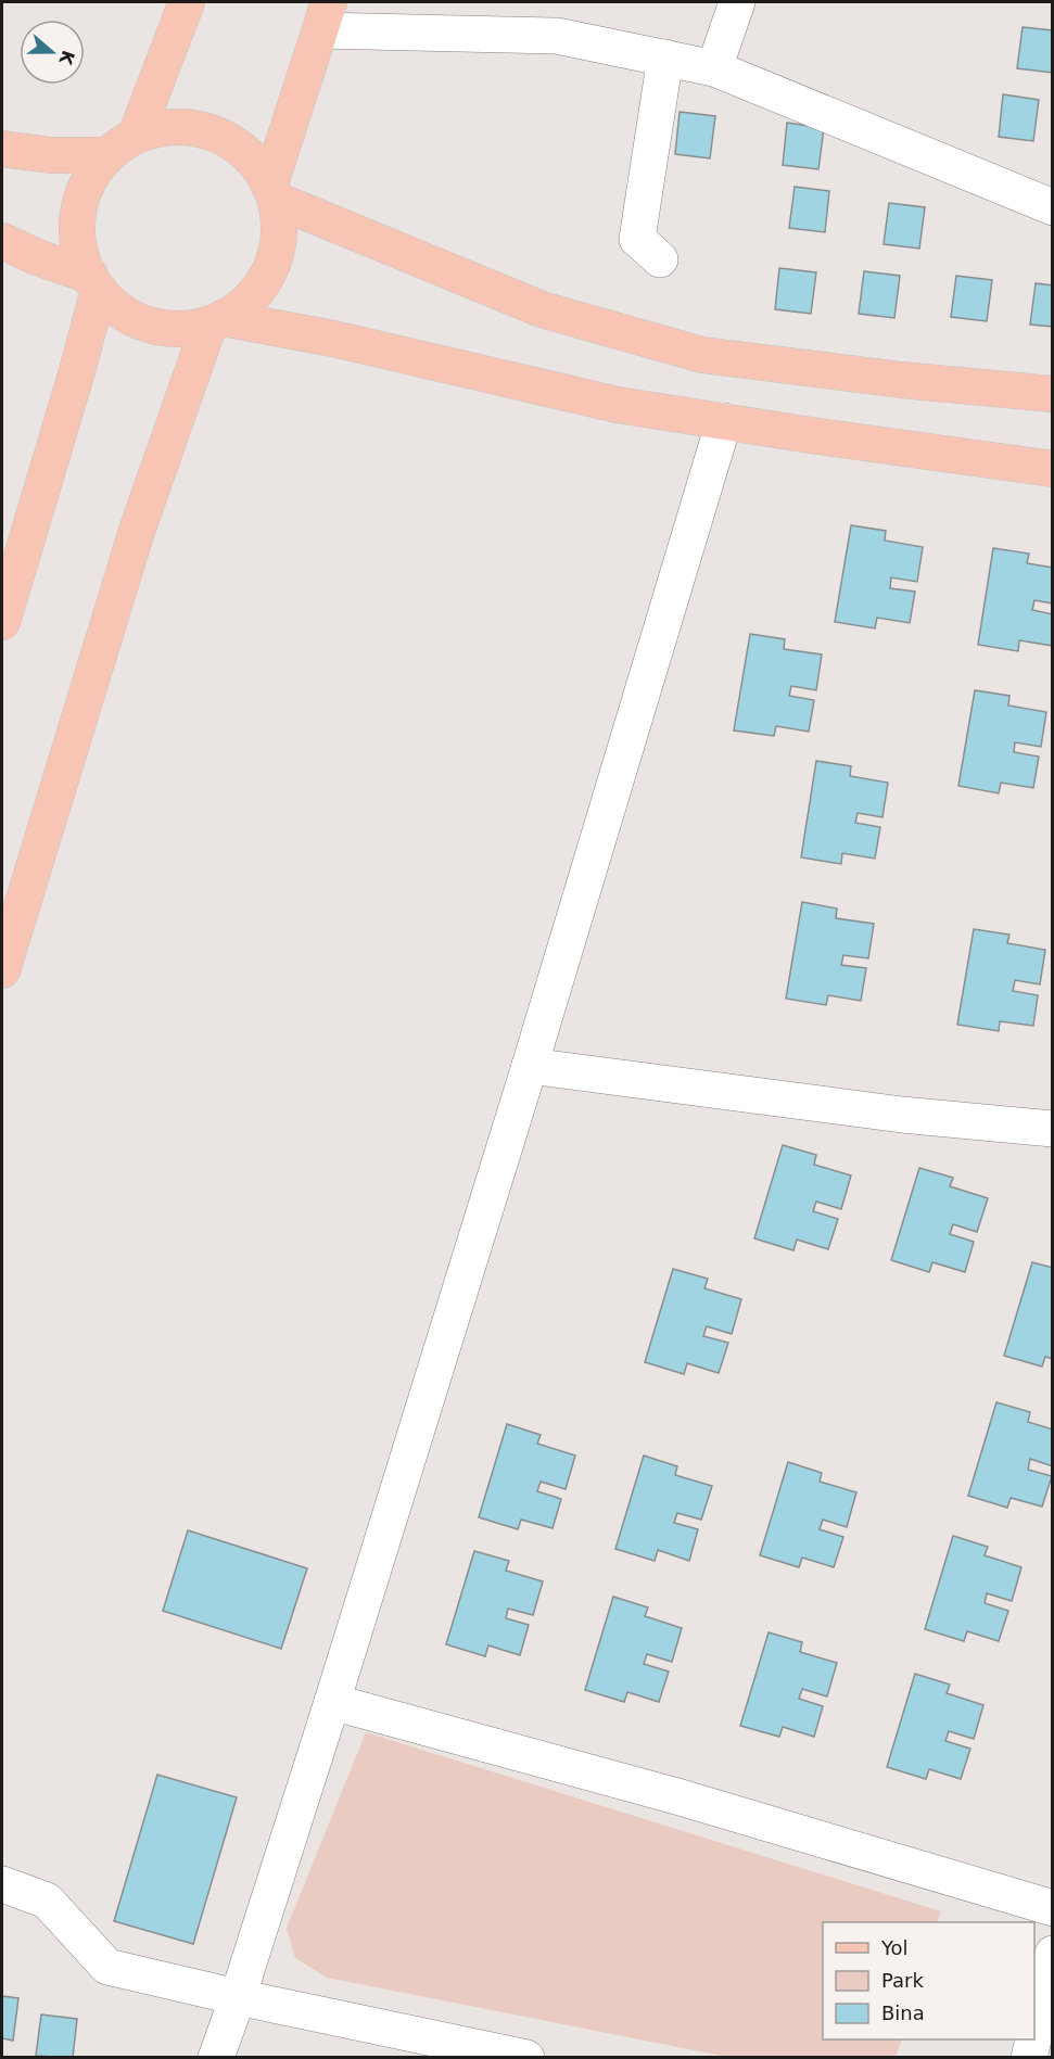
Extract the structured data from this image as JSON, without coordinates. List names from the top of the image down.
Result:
{
  "legend": ["Yol", "Park", "Bina"],
  "north": "right"
}
